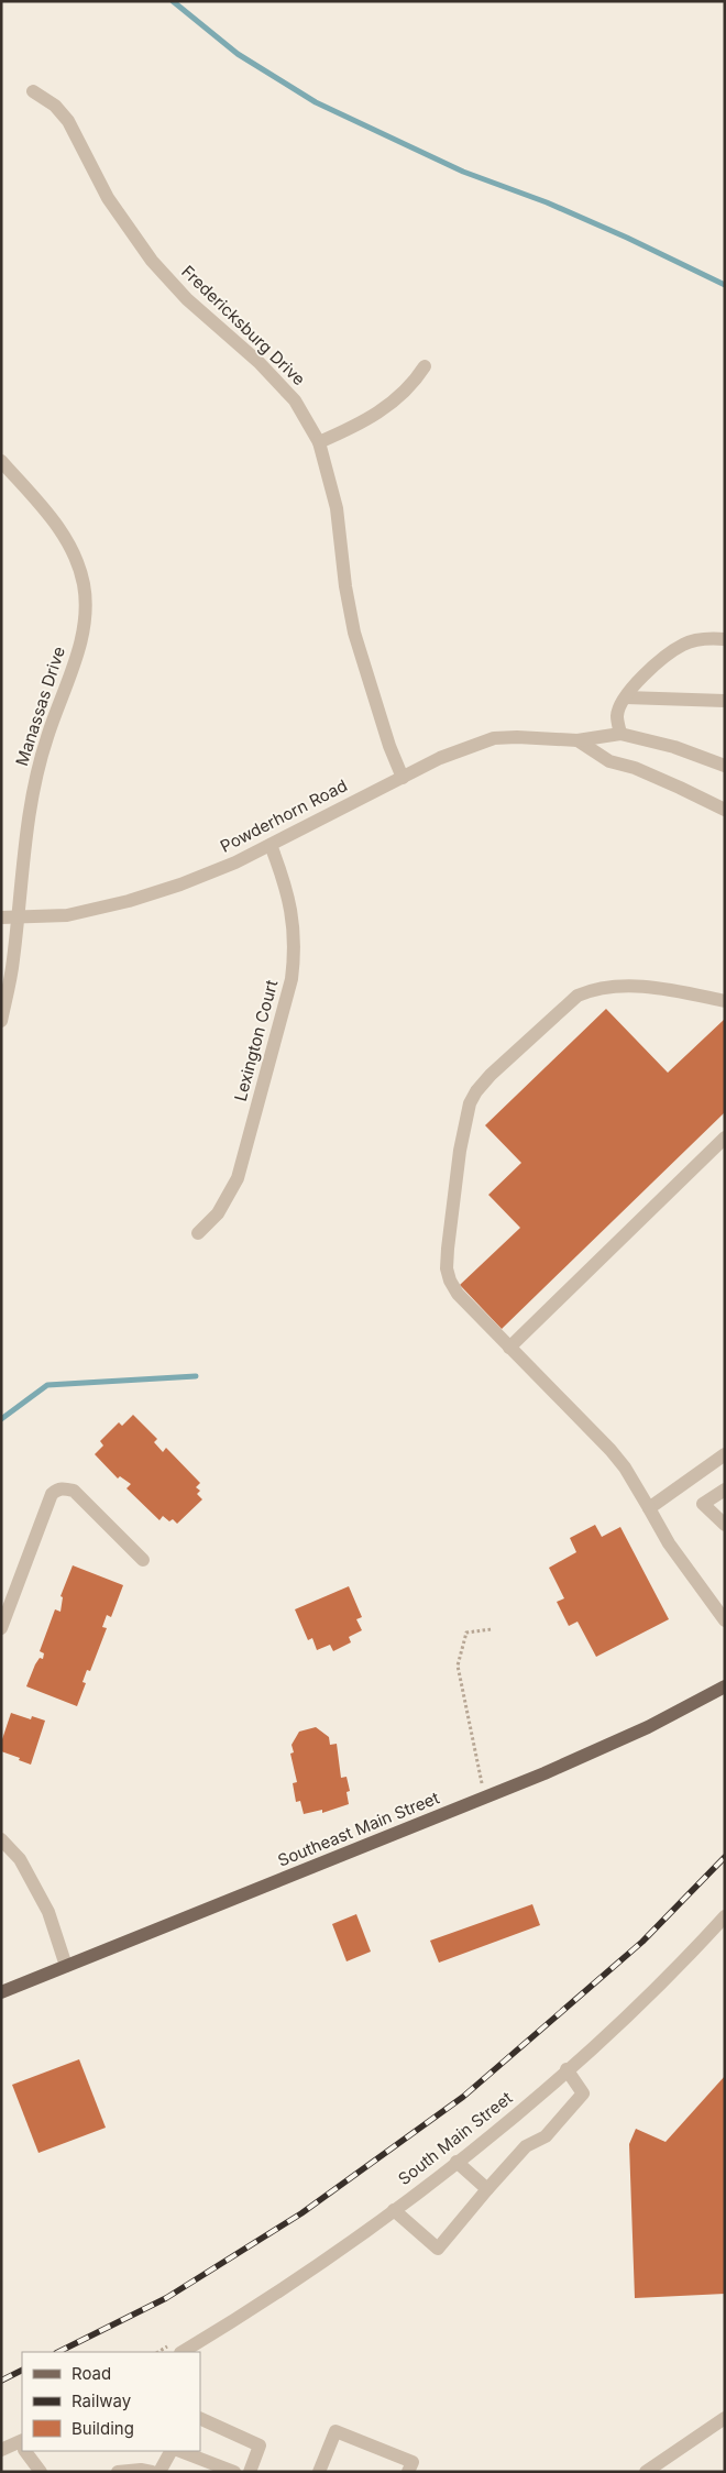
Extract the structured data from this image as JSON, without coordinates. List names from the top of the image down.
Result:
{
  "streets": {
    "main road": ["Southeast Main Street"],
    "street": [
      "Fredericksburg Drive",
      "Manassas Drive",
      "Powderhorn Road",
      "Lexington Court",
      "South Main Street"
    ]
  },
  "crossings": [
    ["Fredericksburg Drive", "Powderhorn Road"],
    ["Manassas Drive", "Powderhorn Road"],
    ["Powderhorn Road", "Lexington Court"]
  ],
  "legend": ["Road", "Railway", "Building"]
}
